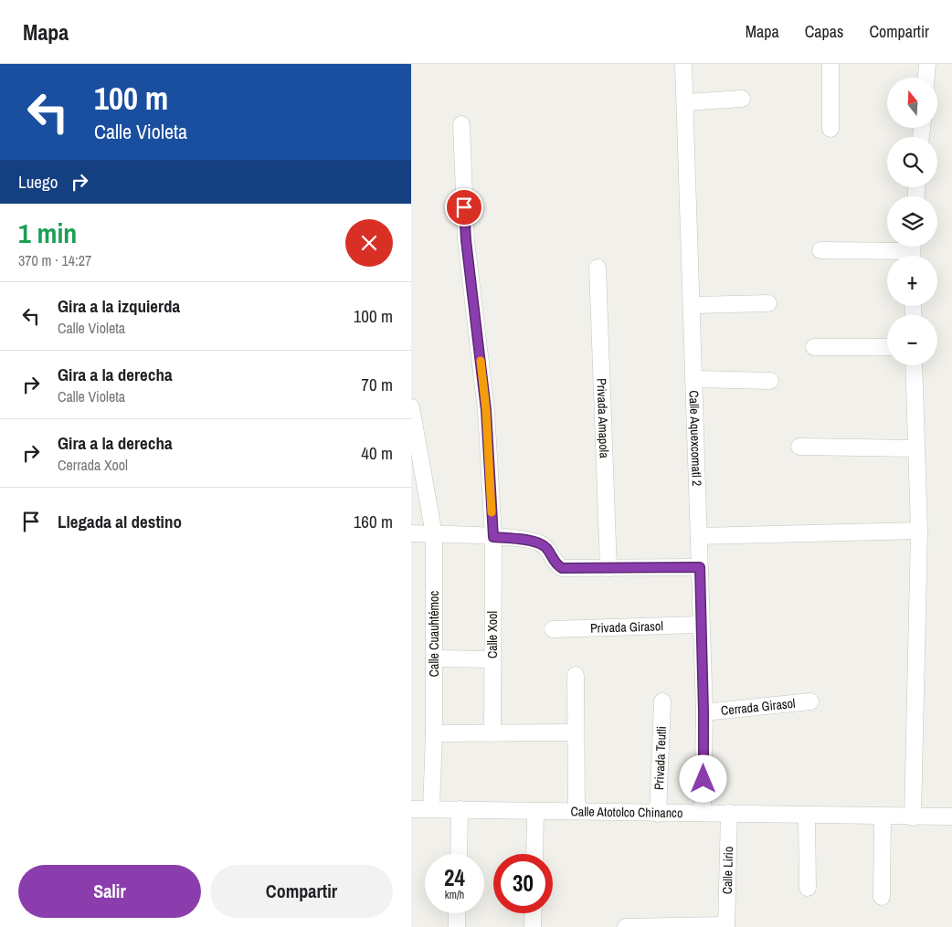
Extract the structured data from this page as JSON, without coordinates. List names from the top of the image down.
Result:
{
  "streets": {
    "street": [
      "Privada Amapola",
      "Calle Aquexcomatl 2",
      "Privada Girasol",
      "Calle Cuauhtémoc",
      "Calle Xool",
      "Cerrada Girasol",
      "Privada Teutli",
      "Calle Atotolco Chinanco",
      "Calle Lirio"
    ]
  },
  "crossings": [
    ["Calle Aquexcomatl 2", "Privada Girasol"],
    ["Calle Aquexcomatl 2", "Cerrada Girasol"],
    ["Calle Aquexcomatl 2", "Calle Atotolco Chinanco"],
    ["Calle Cuauhtémoc", "Calle Atotolco Chinanco"],
    ["Privada Teutli", "Calle Atotolco Chinanco"],
    ["Calle Atotolco Chinanco", "Calle Lirio"]
  ],
  "north": "top",
  "page": {
    "header": "Mapa",
    "nav": ["Mapa", "Capas", "Compartir"],
    "turn": ["100 m", "Calle Violeta"],
    "map_buttons": ["+", "−"],
    "then": "Luego",
    "heading": ["1 min", "370 m · 14:27"],
    "list": [
      {
        "name": "Gira a la izquierda",
        "note": "Calle Violeta",
        "value": "100 m"
      },
      {
        "name": "Gira a la derecha",
        "note": "Calle Violeta",
        "value": "70 m"
      },
      {
        "name": "Gira a la derecha",
        "note": "Cerrada Xool",
        "value": "40 m"
      },
      {
        "name": "Llegada al destino",
        "value": "160 m"
      }
    ],
    "speed": "24 km/h",
    "limit": "30",
    "buttons": ["Salir", "Compartir"]
  }
}
